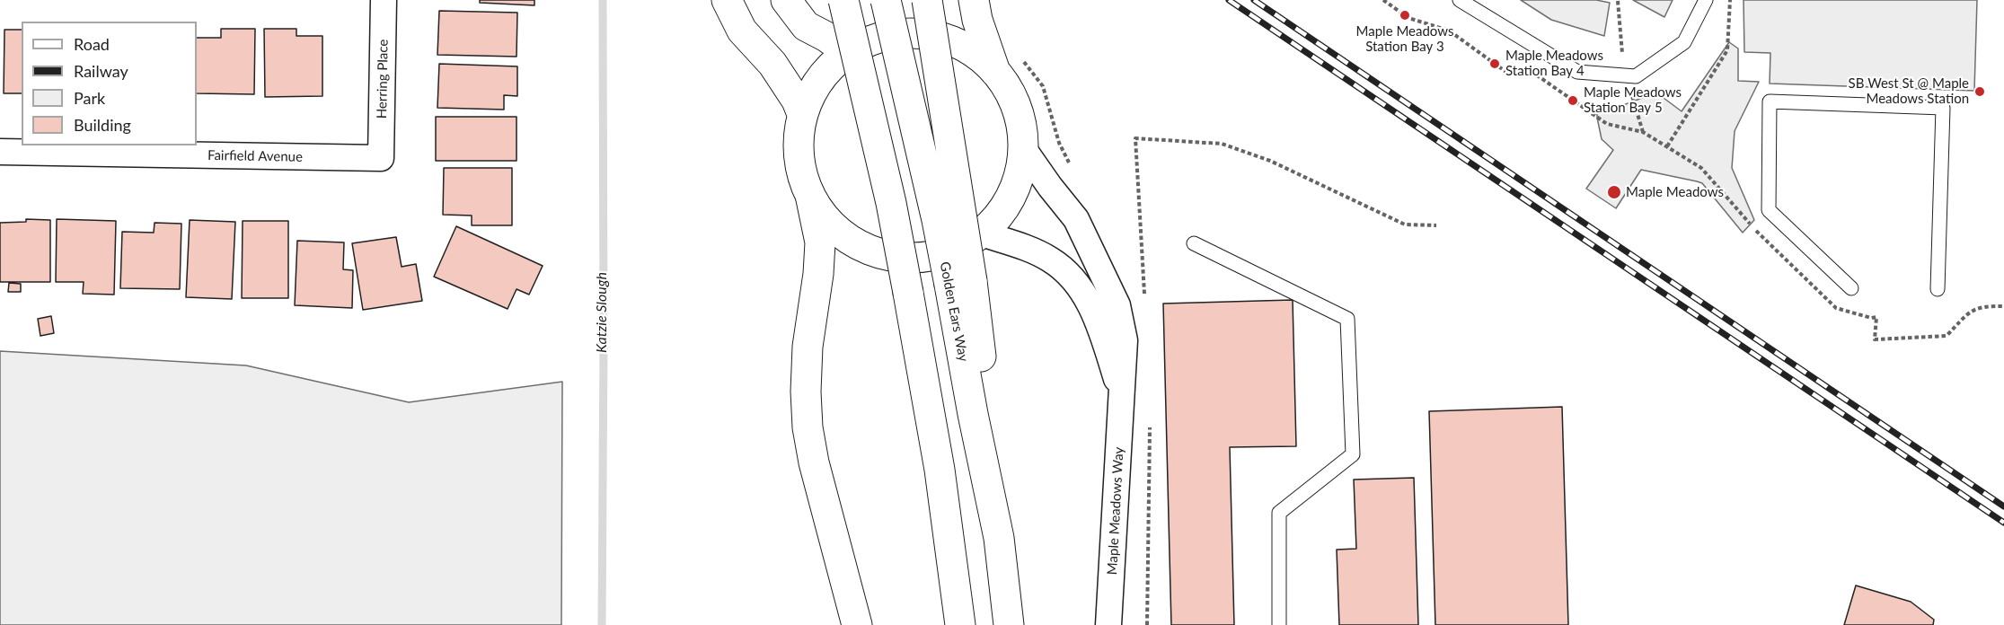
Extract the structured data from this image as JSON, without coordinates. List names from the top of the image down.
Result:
{
  "streets": {
    "main road": ["Golden Ears Way"],
    "street": ["Herring Place", "Fairfield Avenue", "Maple Meadows Way"]
  },
  "crossings": [
    ["Herring Place", "Fairfield Avenue"]
  ],
  "water": ["Katzie Slough"],
  "places": [
    "Maple Meadows Station Bay 3",
    "Maple Meadows Station Bay 4",
    "SB West St @ Maple Meadows Station",
    "Maple Meadows Station Bay 5",
    "Maple Meadows"
  ],
  "legend": [
    "Road",
    "Railway",
    "Park",
    "Building"
  ]
}
